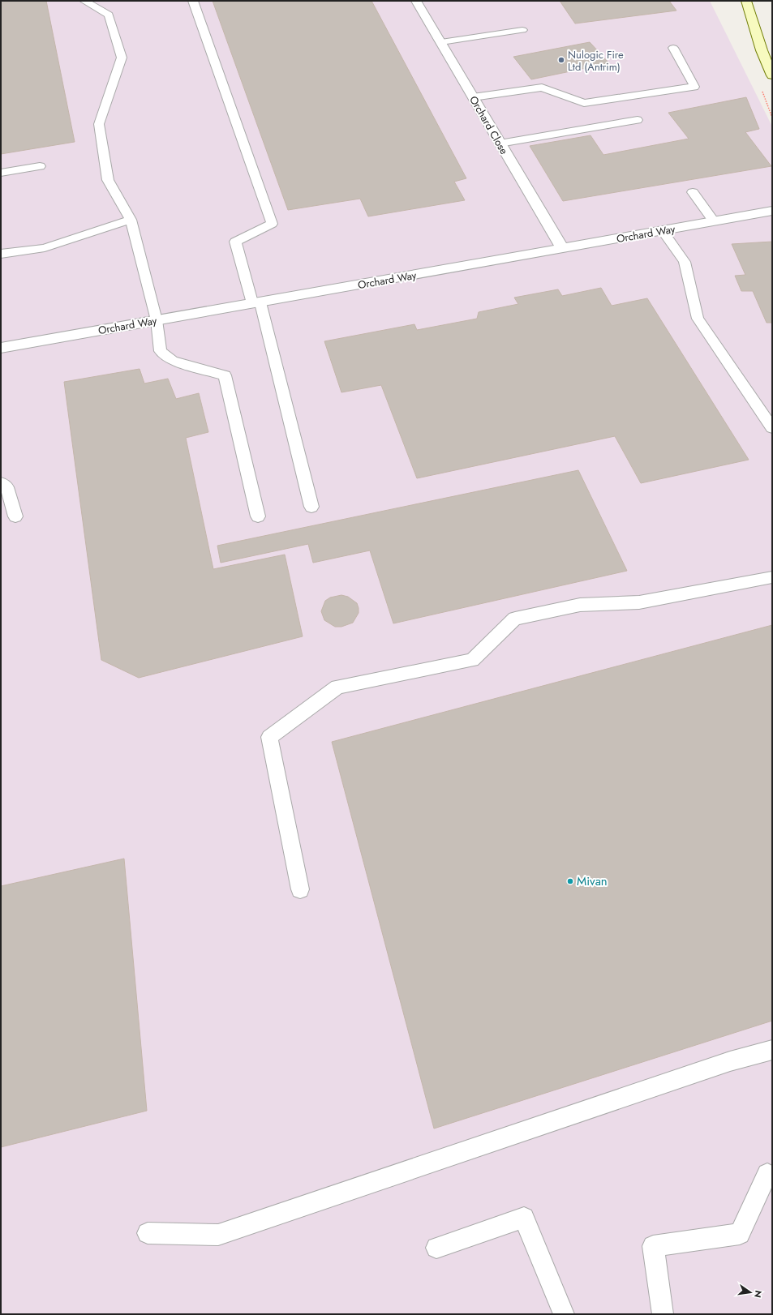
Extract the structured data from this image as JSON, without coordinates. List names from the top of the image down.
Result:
{
  "streets": {
    "street": ["Orchard Close", "Orchard Way"]
  },
  "crossings": [
    ["Orchard Close", "Orchard Way"]
  ],
  "places": ["Nulogic Fire Ltd (Antrim)", "Mivan"],
  "north": "right"
}
